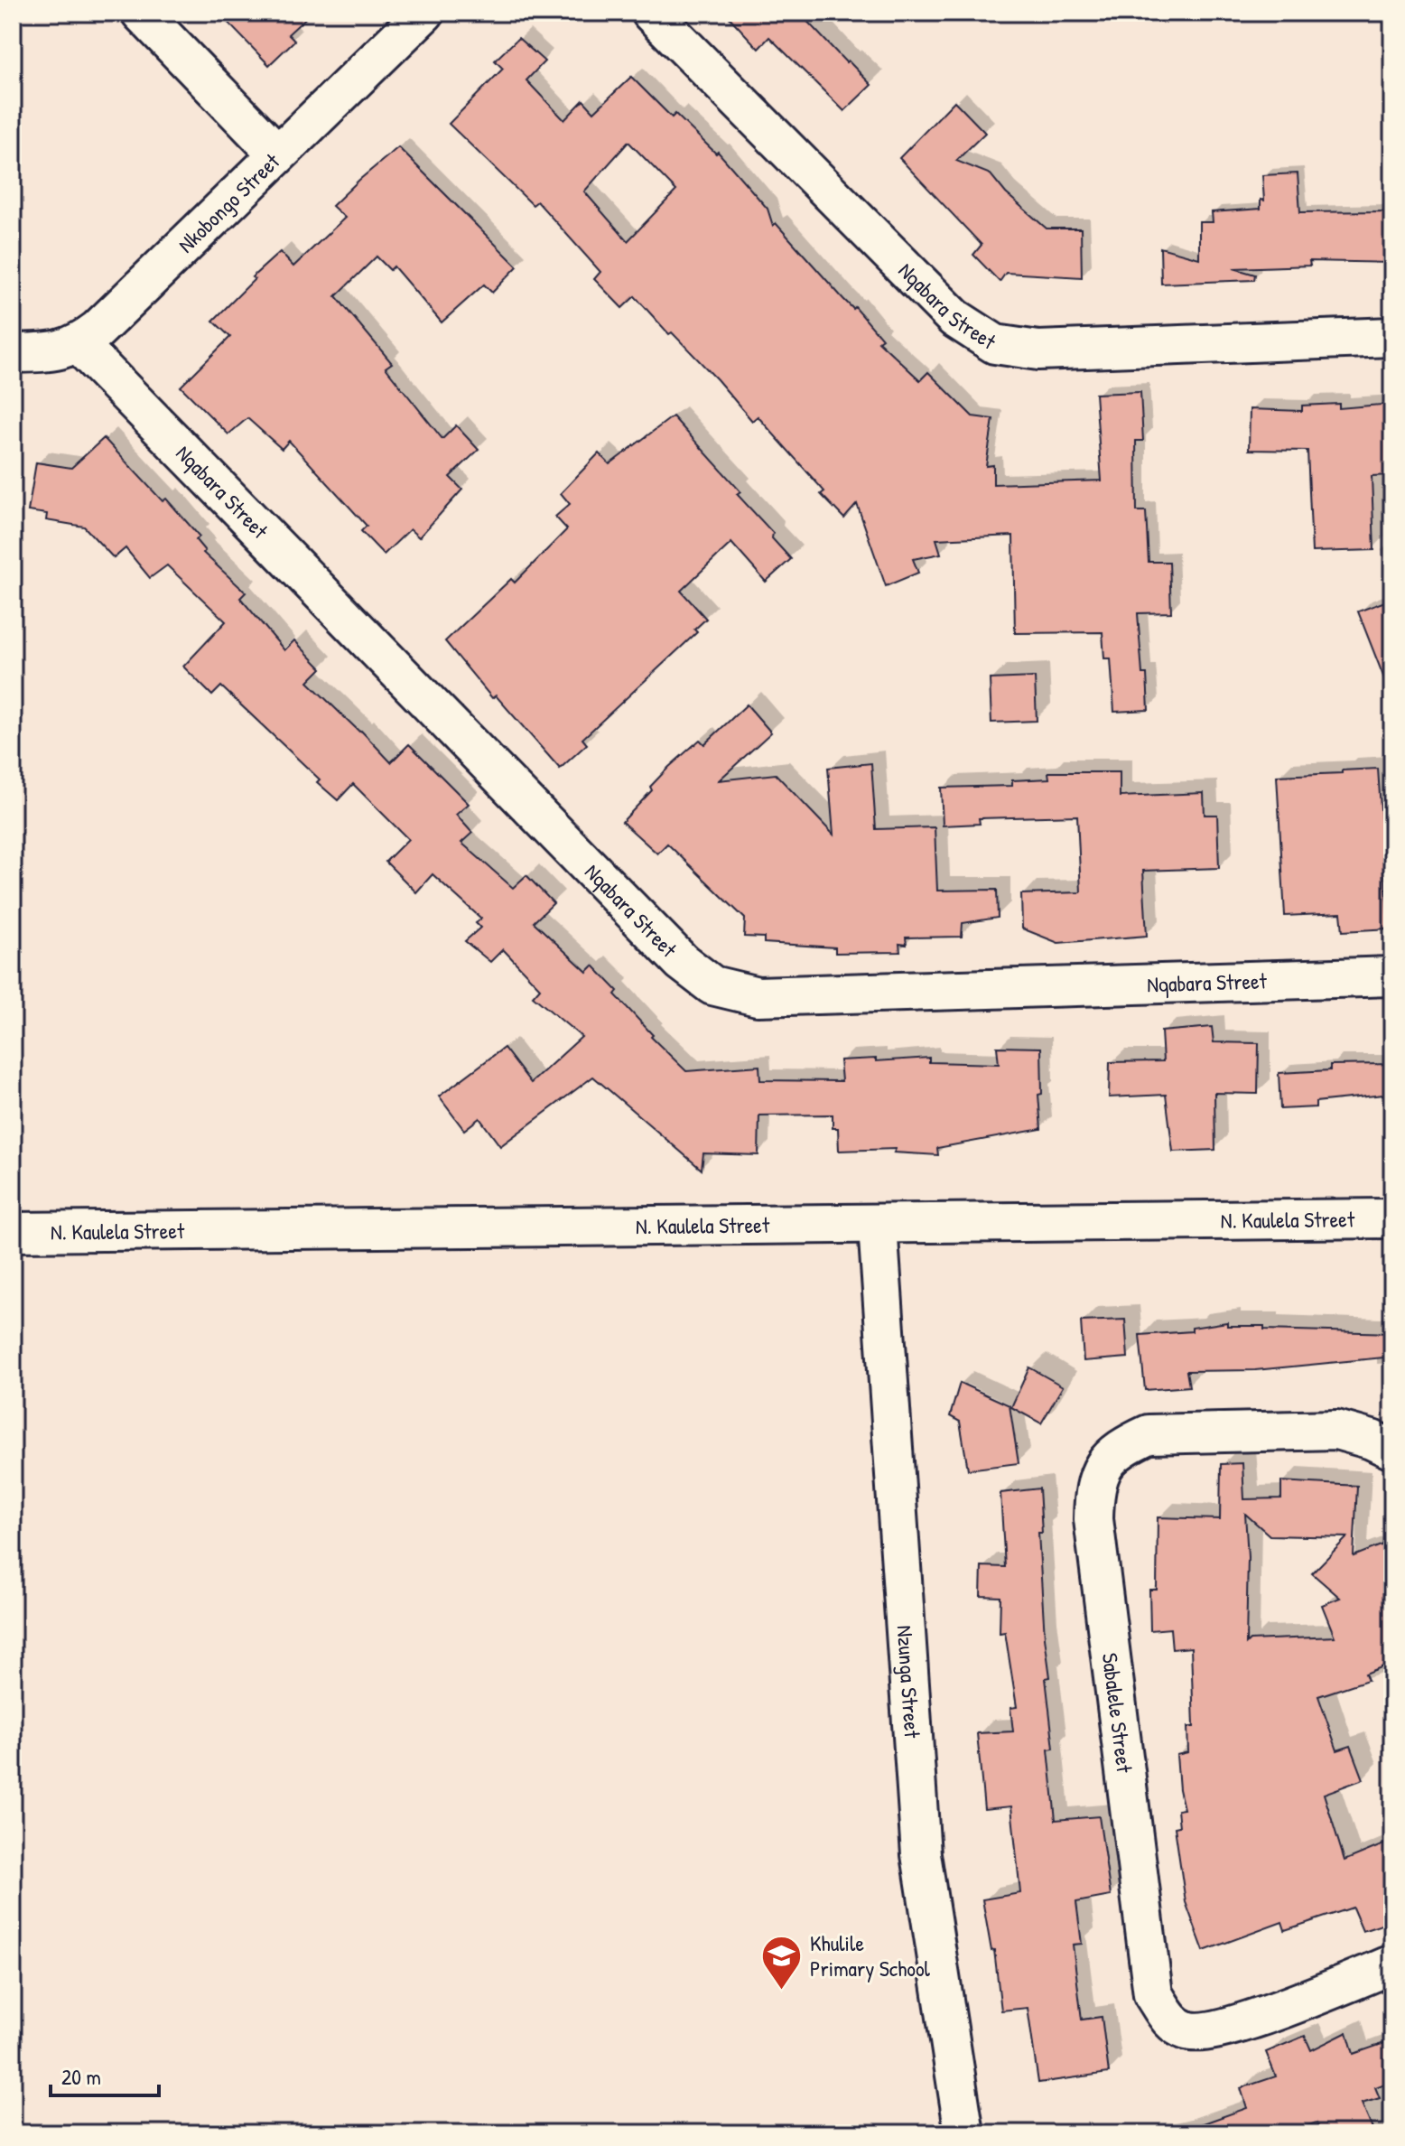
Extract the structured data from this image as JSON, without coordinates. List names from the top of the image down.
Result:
{
  "streets": {
    "street": [
      "Nkobongo Street",
      "Nqabara Street",
      "N. Kaulela Street",
      "Nzunga Street",
      "Sabalele Street"
    ]
  },
  "crossings": [
    ["Nkobongo Street", "Nqabara Street"],
    ["N. Kaulela Street", "Nzunga Street"]
  ],
  "places": {
    "school or university": ["Khulile Primary School"]
  },
  "scale_bar": "20 m"
}
